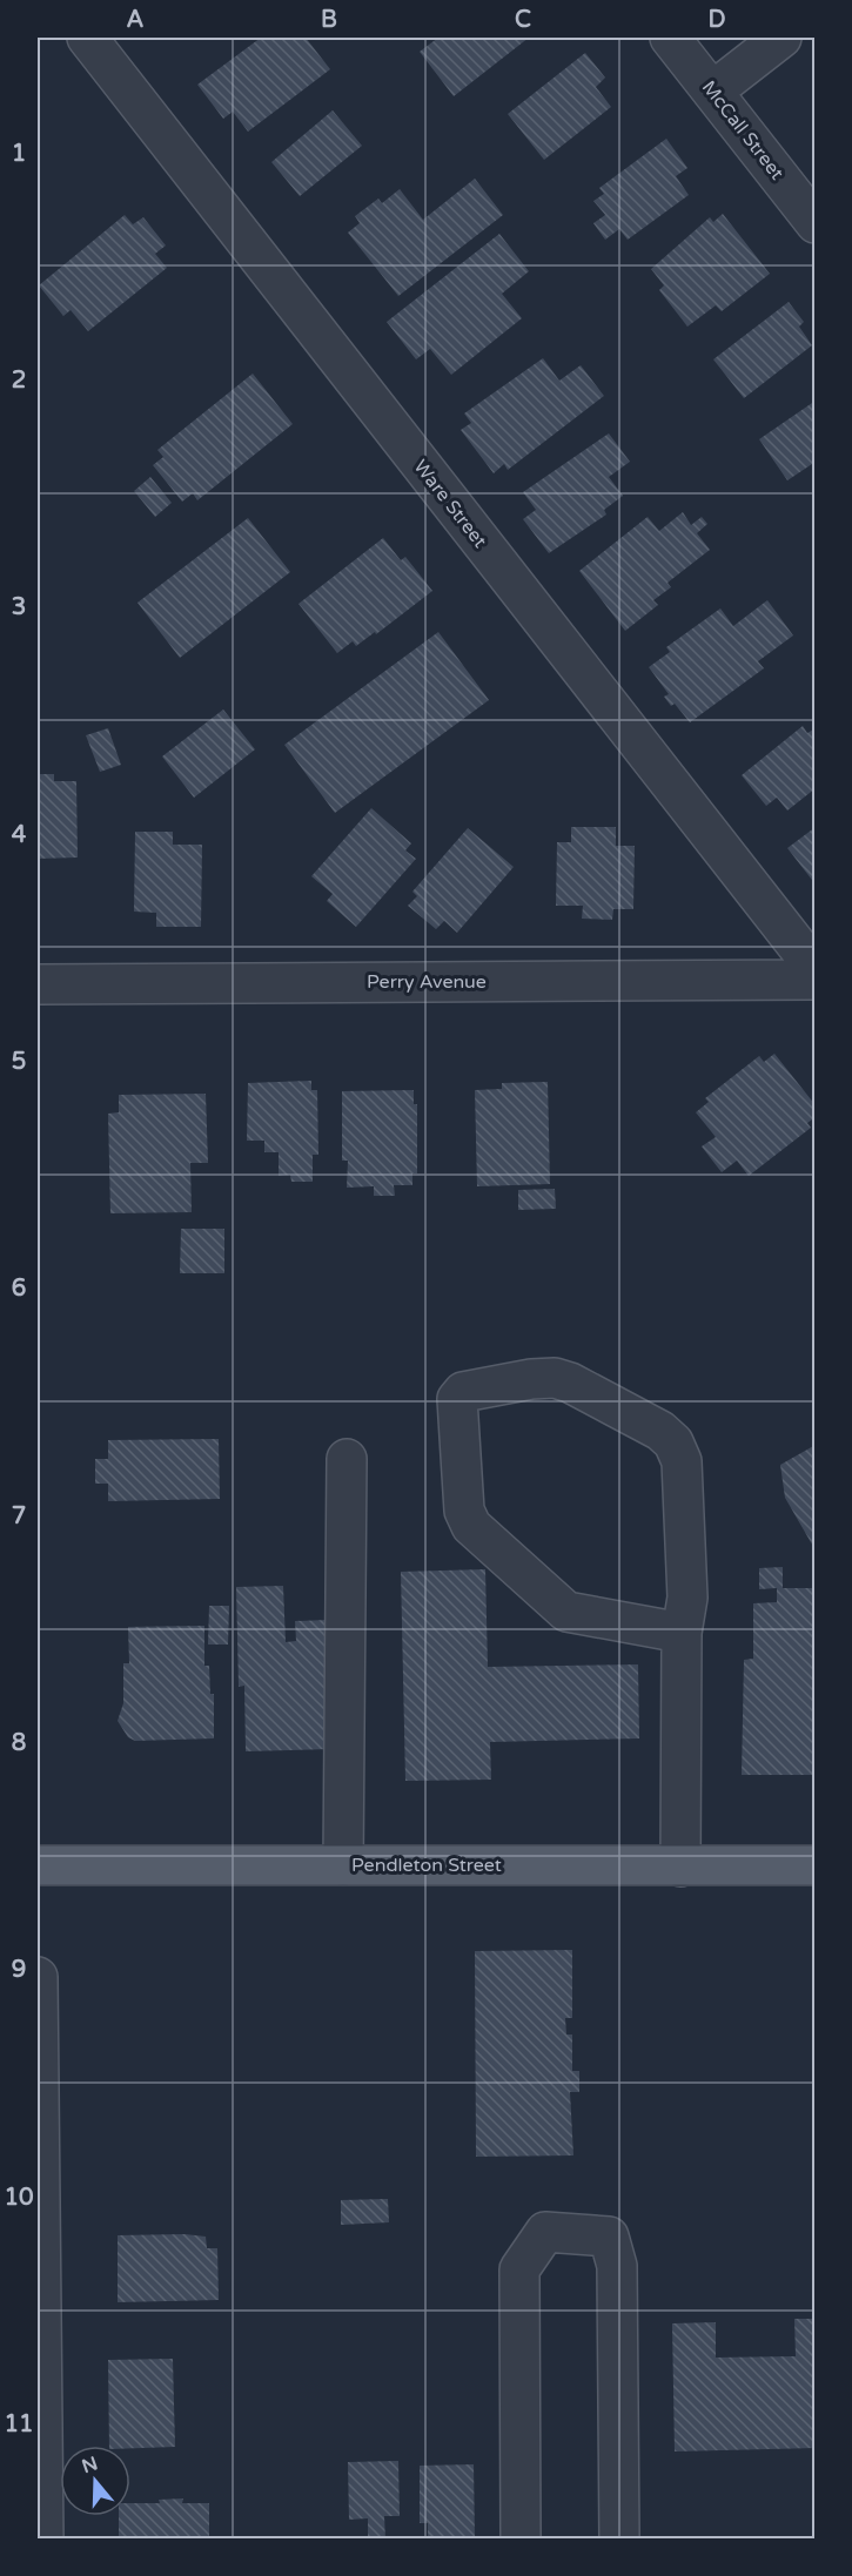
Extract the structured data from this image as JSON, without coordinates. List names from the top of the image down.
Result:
{
  "streets": {
    "main road": ["Pendleton Street"],
    "street": ["McCall Street", "Ware Street", "Perry Avenue"]
  },
  "north": "top",
  "grid": {
    "columns": [
      "A",
      "B",
      "C",
      "D"
    ],
    "rows": [
      "1",
      "2",
      "3",
      "4",
      "5",
      "6",
      "7",
      "8",
      "9",
      "10",
      "11"
    ]
  }
}
